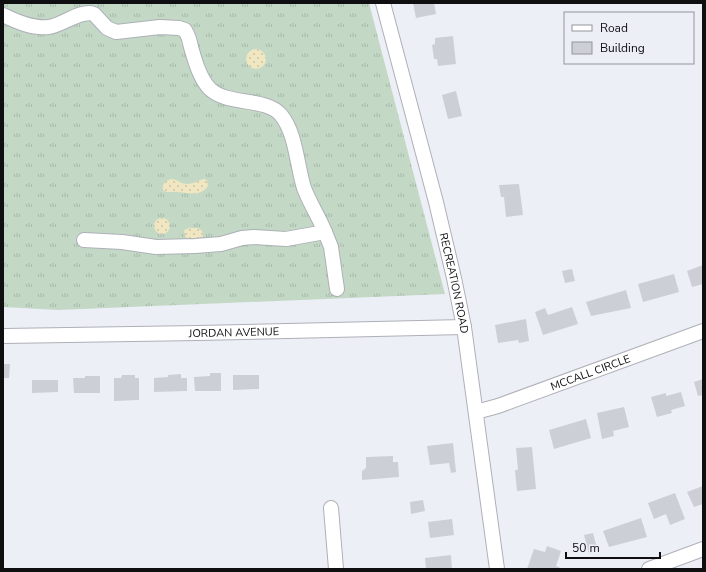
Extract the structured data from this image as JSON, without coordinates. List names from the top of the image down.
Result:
{
  "streets": {
    "street": ["RECREATION ROAD", "JORDAN AVENUE", "MCCALL CIRCLE"]
  },
  "crossings": [
    ["RECREATION ROAD", "JORDAN AVENUE"],
    ["RECREATION ROAD", "MCCALL CIRCLE"]
  ],
  "legend": ["Road", "Building"],
  "scale_bar": "50 m"
}
